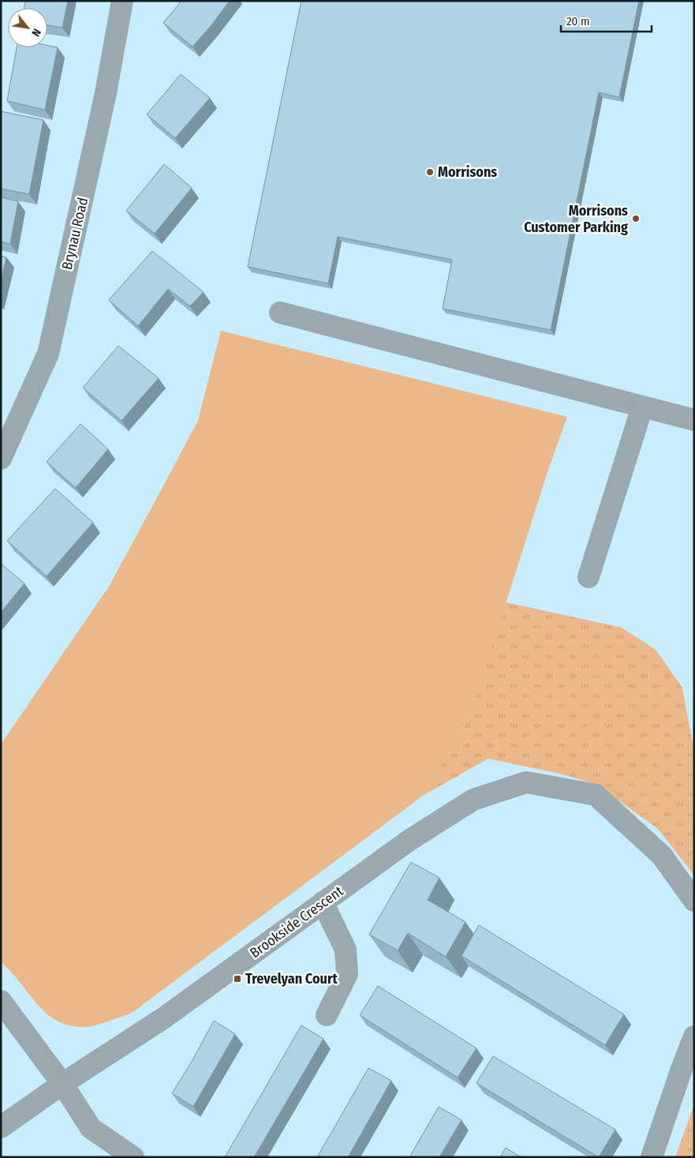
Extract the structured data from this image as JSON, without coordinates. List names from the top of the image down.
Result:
{
  "streets": {
    "street": ["Brynau Road", "Brookside Crescent"]
  },
  "places": {
    "other": ["Morrisons", "Morrisons Customer Parking"],
    "transit": ["Trevelyan Court"]
  },
  "scale_bar": "20 m",
  "north": "bottom right"
}
